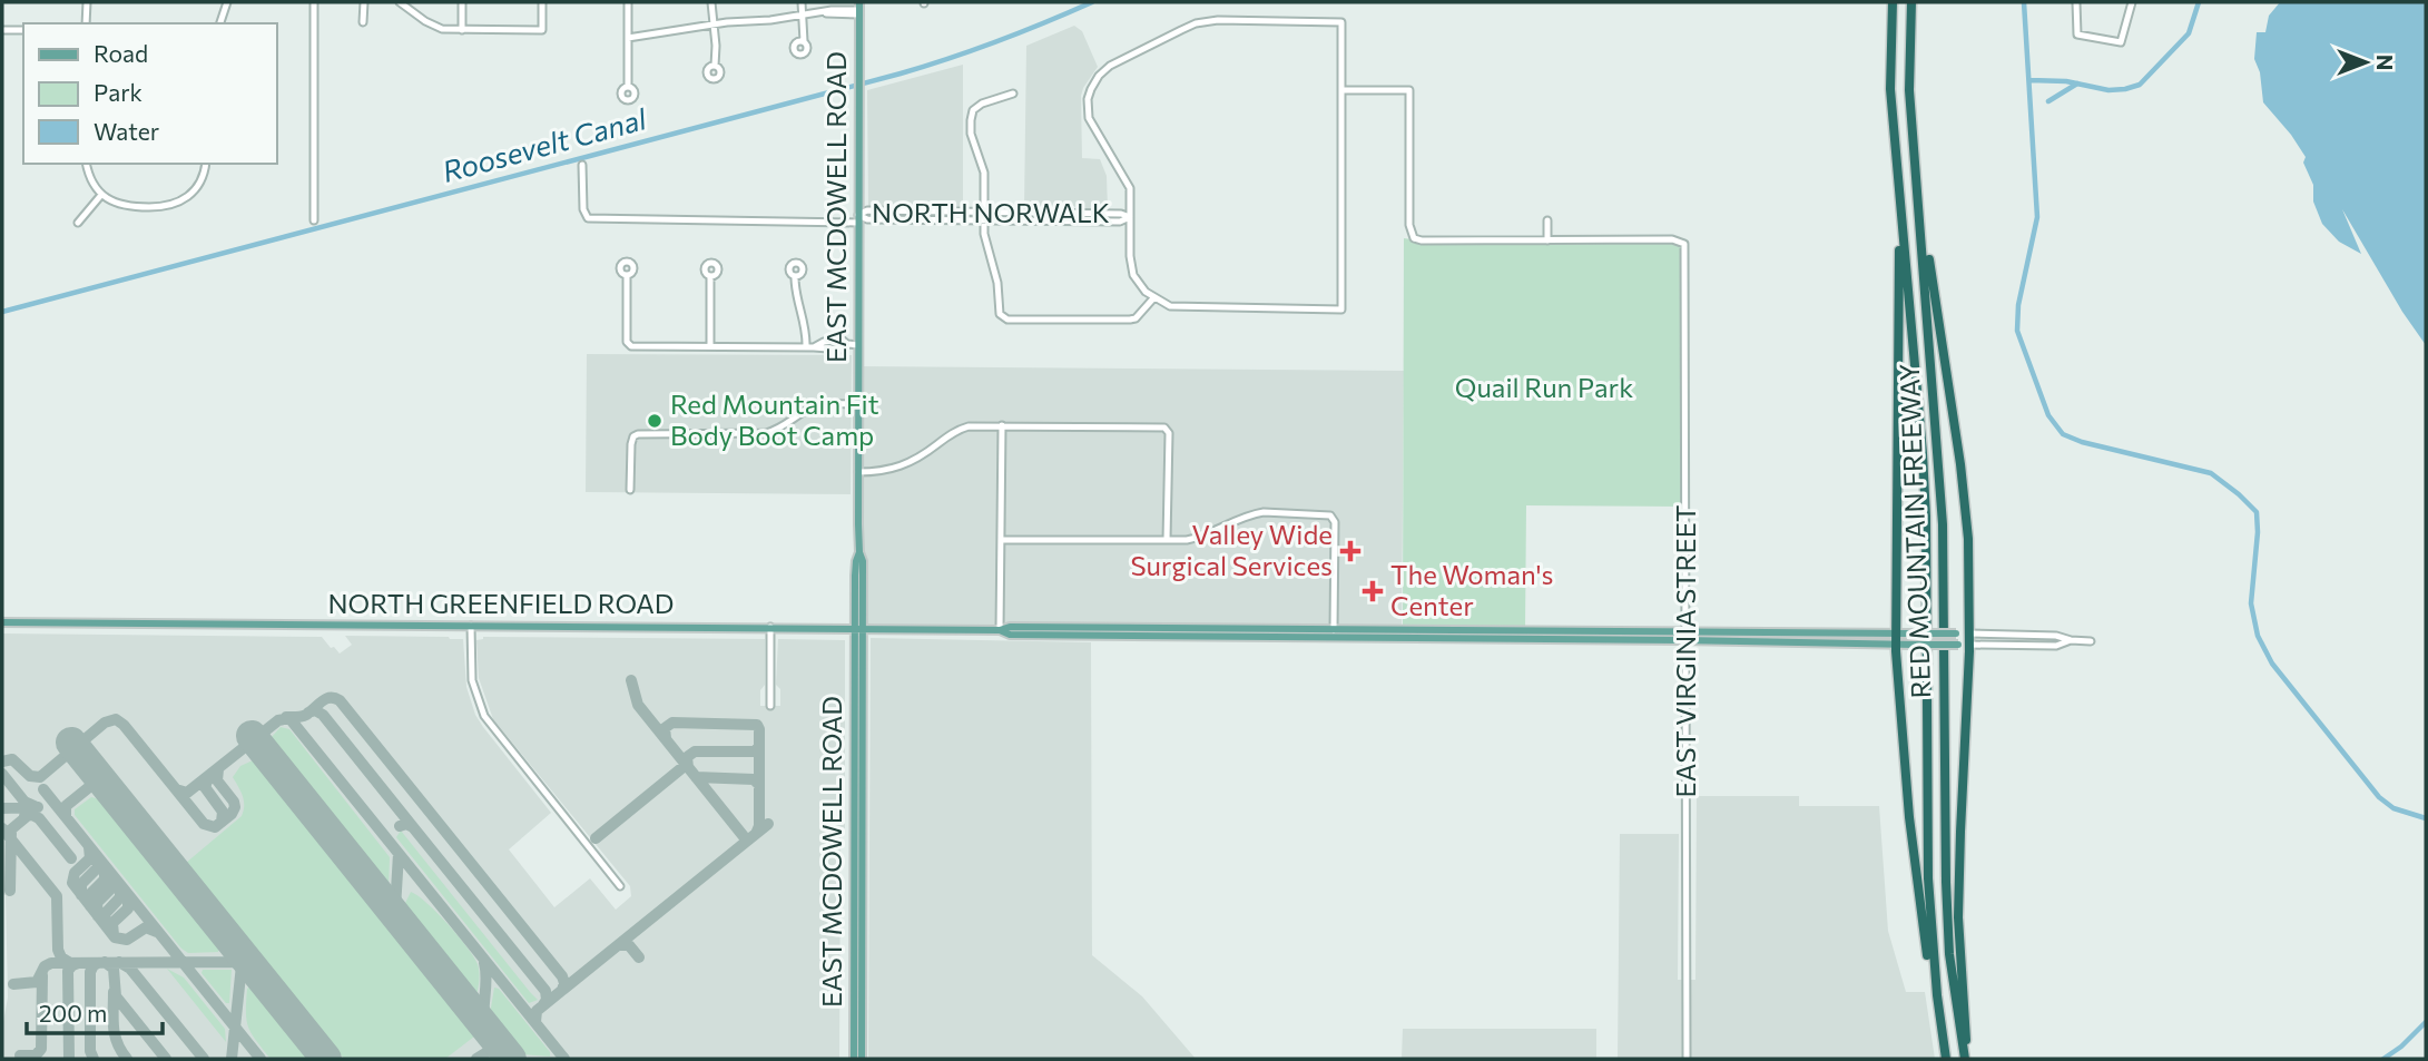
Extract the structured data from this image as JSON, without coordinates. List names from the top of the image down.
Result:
{
  "streets": {
    "highway": ["RED MOUNTAIN FREEWAY"],
    "main road": ["EAST MCDOWELL ROAD", "NORTH GREENFIELD ROAD"],
    "street": ["NORTH NORWALK", "EAST VIRGINIA STREET"]
  },
  "crossings": [
    ["EAST MCDOWELL ROAD", "NORTH NORWALK"],
    ["EAST MCDOWELL ROAD", "NORTH GREENFIELD ROAD"],
    ["NORTH GREENFIELD ROAD", "EAST VIRGINIA STREET"]
  ],
  "water": ["Roosevelt Canal"],
  "parks": ["Quail Run Park"],
  "places": {
    "other": ["Red Mountain Fit Body Boot Camp"],
    "health": ["Valley Wide Surgical Services", "The Woman's Center"]
  },
  "legend": ["Road", "Park", "Water"],
  "scale_bar": "200 m",
  "north": "right"
}
